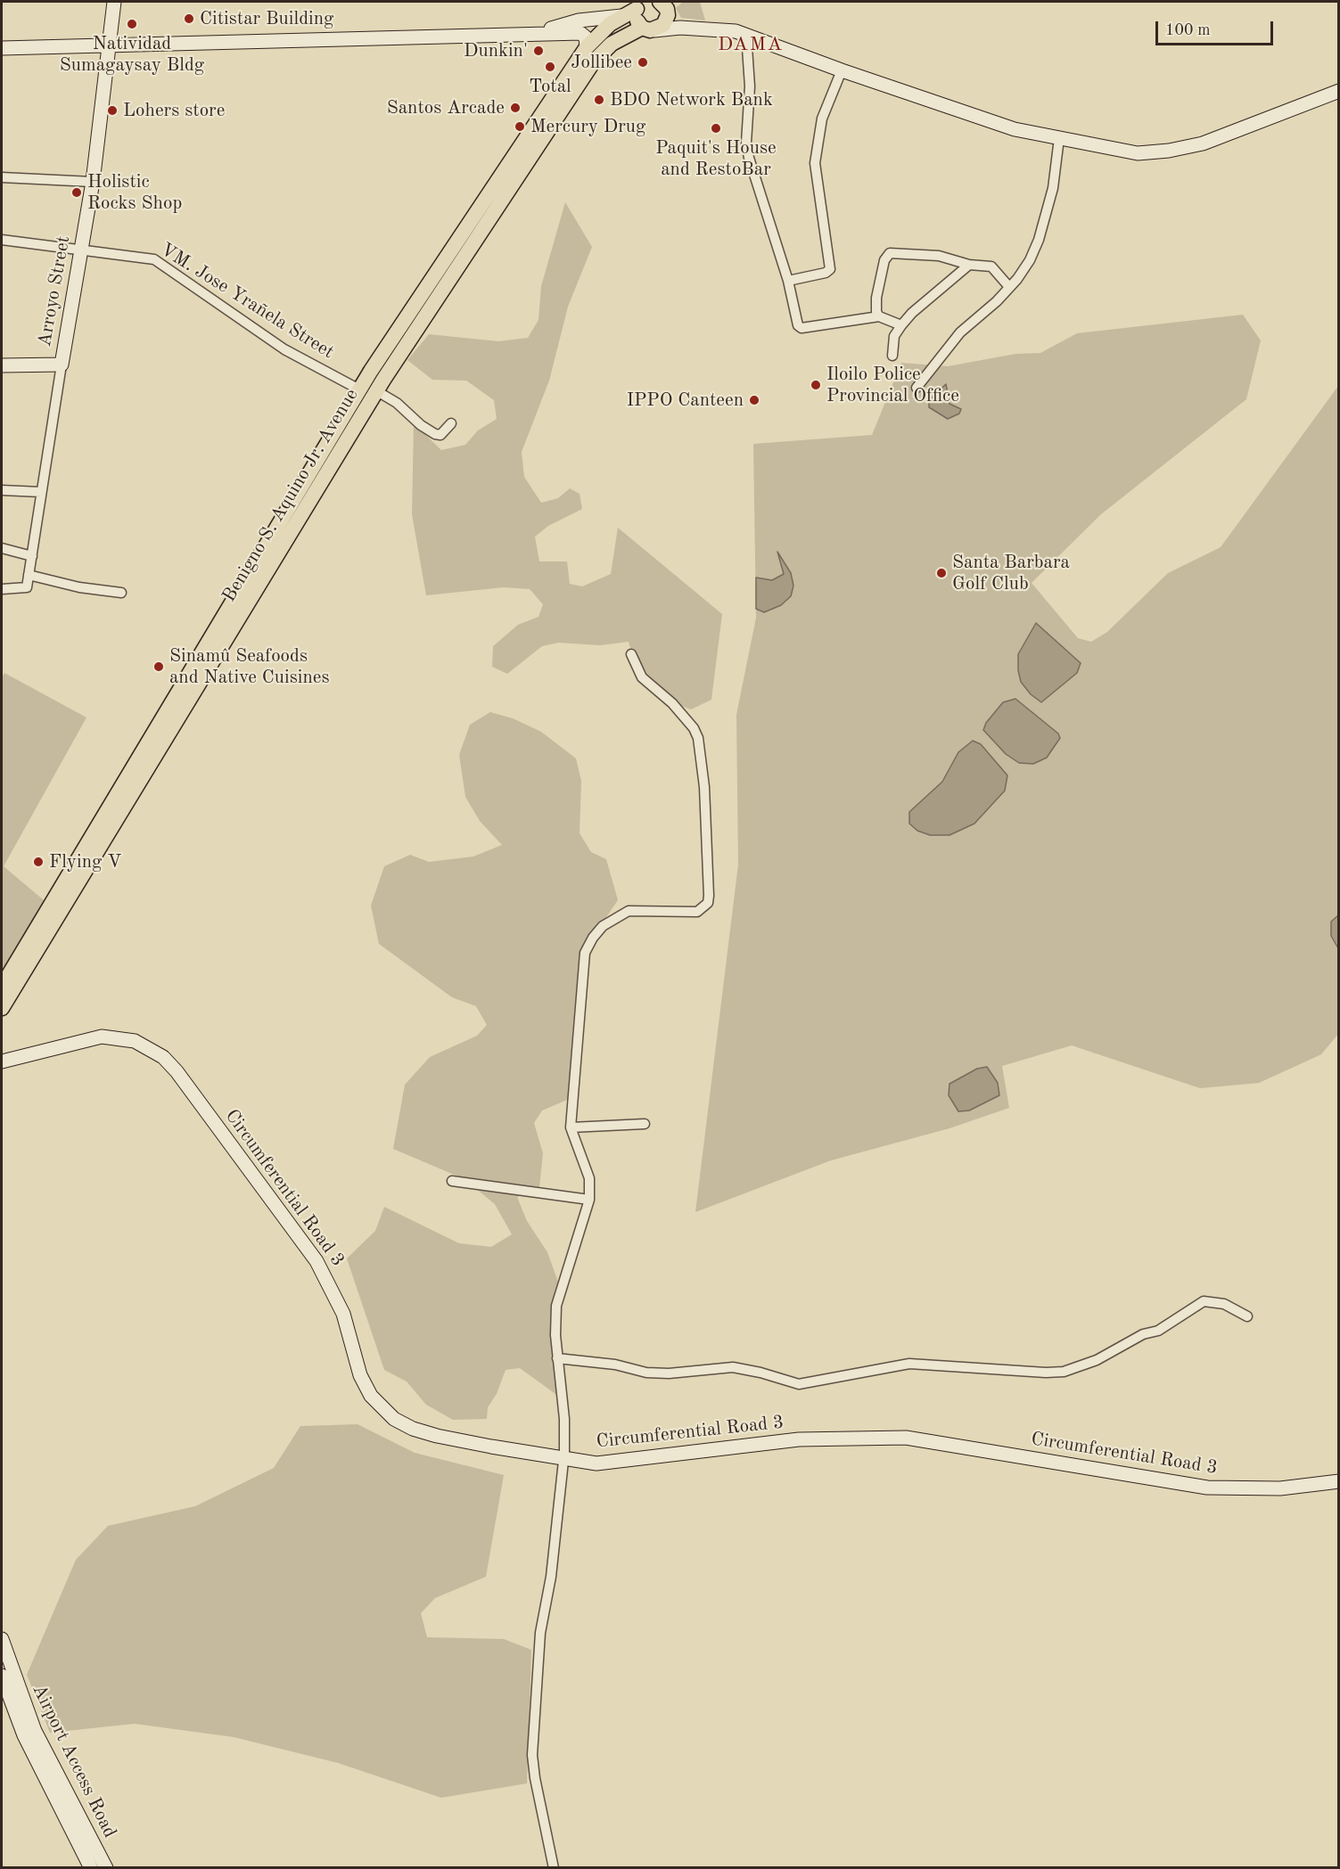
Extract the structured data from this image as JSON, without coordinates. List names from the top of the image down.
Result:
{
  "streets": {
    "main road": [
      "Arroyo Street",
      "Benigno S. Aquino Jr. Avenue",
      "Circumferential Road 3",
      "Airport Access Road"
    ],
    "street": ["VM. Jose Yrañela Street"]
  },
  "crossings": [
    ["Arroyo Street", "VM. Jose Yrañela Street"],
    ["VM. Jose Yrañela Street", "Benigno S. Aquino Jr. Avenue"]
  ],
  "districts": ["DAMA"],
  "places": [
    "Citistar Building",
    "Natividad Sumagaysay Bldg",
    "Dunkin'",
    "Jollibee",
    "Total",
    "BDO Network Bank",
    "Santos Arcade",
    "Lohers store",
    "Mercury Drug",
    "Paquit's House and RestoBar",
    "Holistic Rocks Shop",
    "Iloilo Police Provincial Office",
    "IPPO Canteen",
    "Santa Barbara Golf Club",
    "Sinamû Seafoods and Native Cuisines",
    "Flying V"
  ],
  "scale_bar": "100 m"
}
